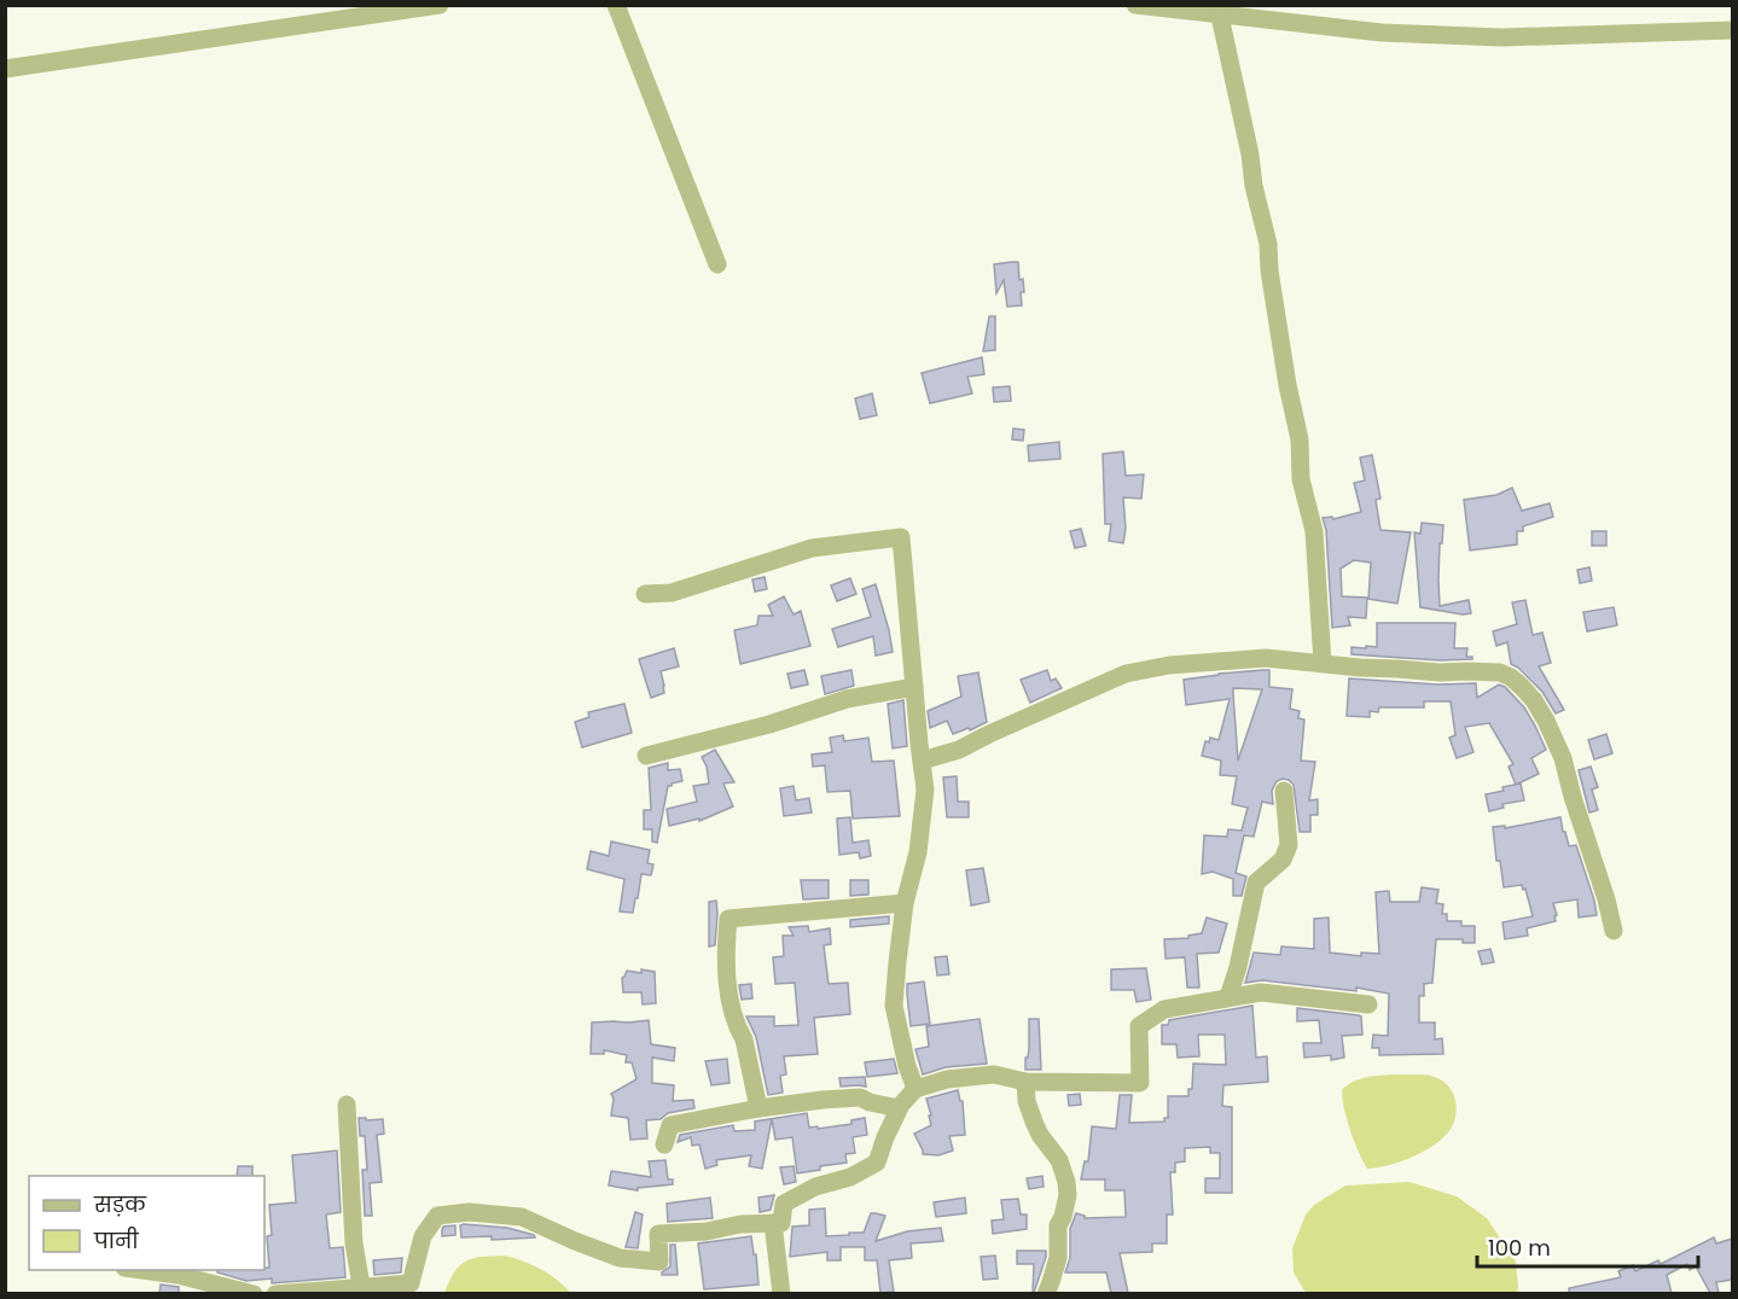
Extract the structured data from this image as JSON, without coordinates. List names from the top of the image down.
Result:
{
  "legend": ["सड़क", "पानी"],
  "scale_bar": "100 m"
}
